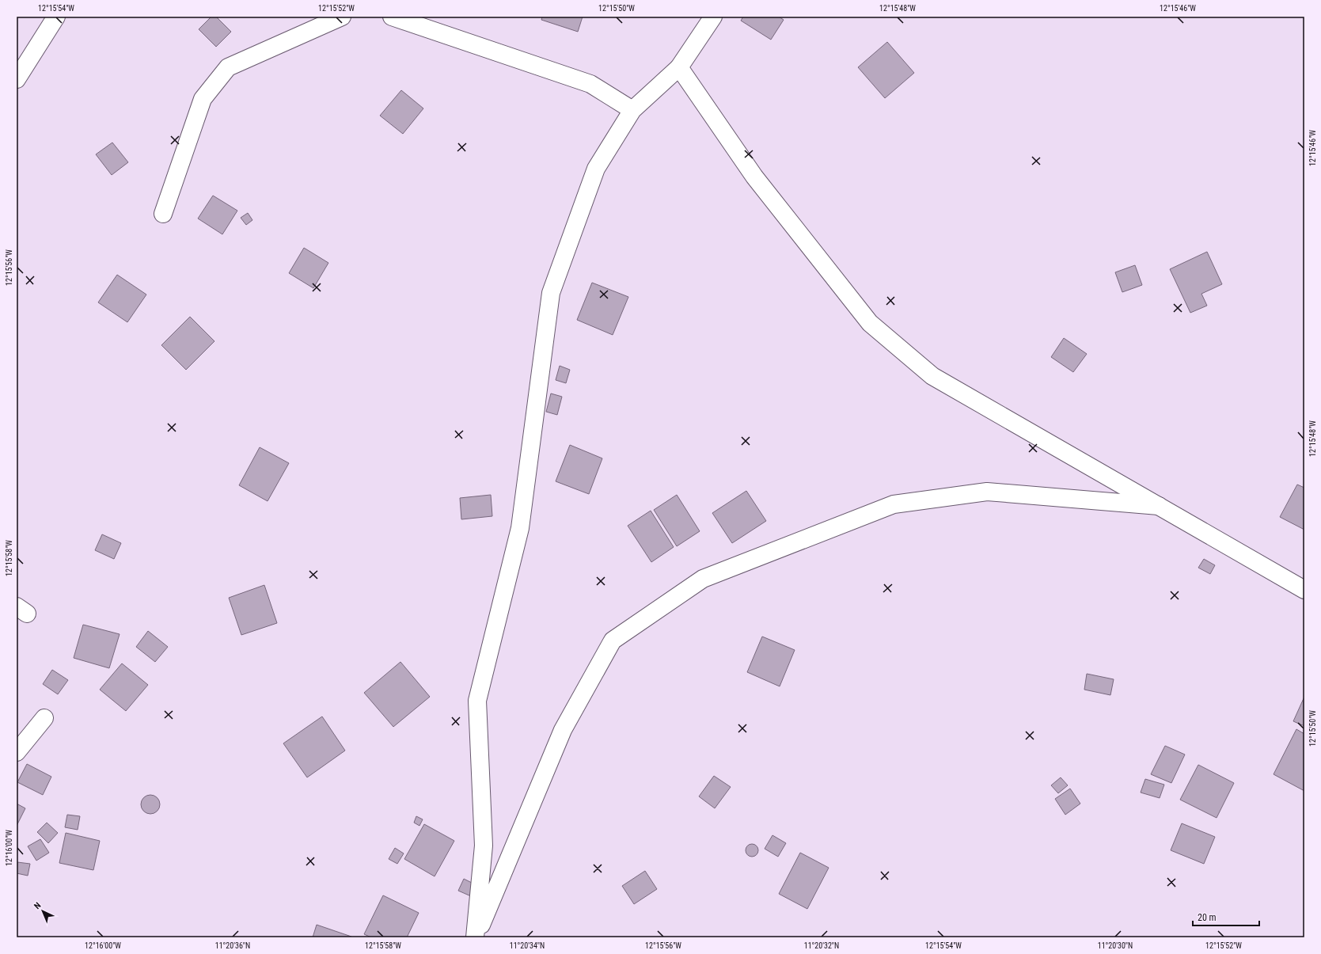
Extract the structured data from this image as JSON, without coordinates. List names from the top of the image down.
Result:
{
  "scale_bar": "20 m",
  "north": "top left",
  "coordinates": [
    "12°15'54\"W",
    "12°15'52\"W",
    "12°15'50\"W",
    "12°15'48\"W",
    "12°15'46\"W",
    "12°15'56\"W",
    "12°15'58\"W",
    "12°16'00\"W",
    "11°20'36\"N",
    "11°20'34\"N",
    "11°20'32\"N",
    "11°20'30\"N"
  ]
}
